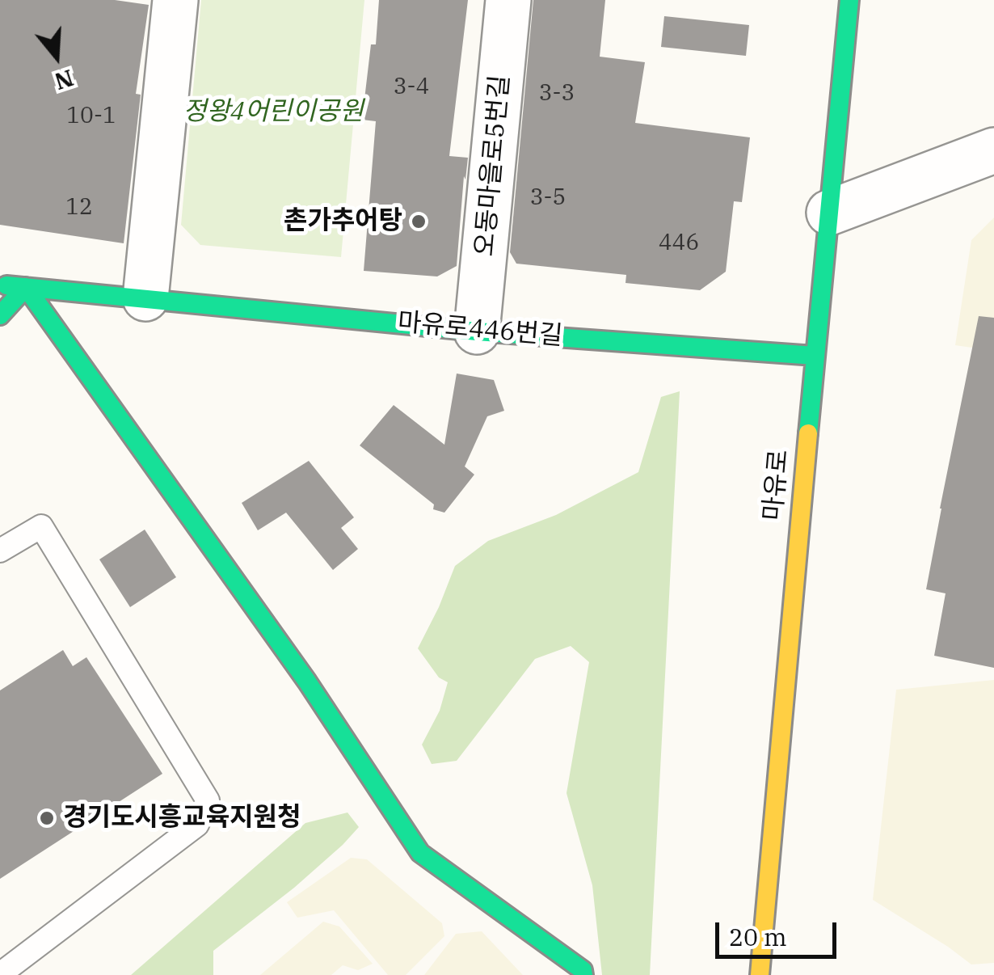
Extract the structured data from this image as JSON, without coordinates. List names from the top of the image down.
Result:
{
  "streets": {
    "street": ["오동마을로5번길", "마유로446번길", "마유로"]
  },
  "crossings": [
    ["오동마을로5번길", "마유로446번길"],
    ["마유로446번길", "마유로"]
  ],
  "parks": ["정왕4어린이공원"],
  "places": ["촌가추어탕", "경기도시흥교육지원청"],
  "house_numbers": [
    "3-4",
    "3-3",
    "10-1",
    "3-5",
    "12",
    "446"
  ],
  "scale_bar": "20 m",
  "north": "bottom"
}
